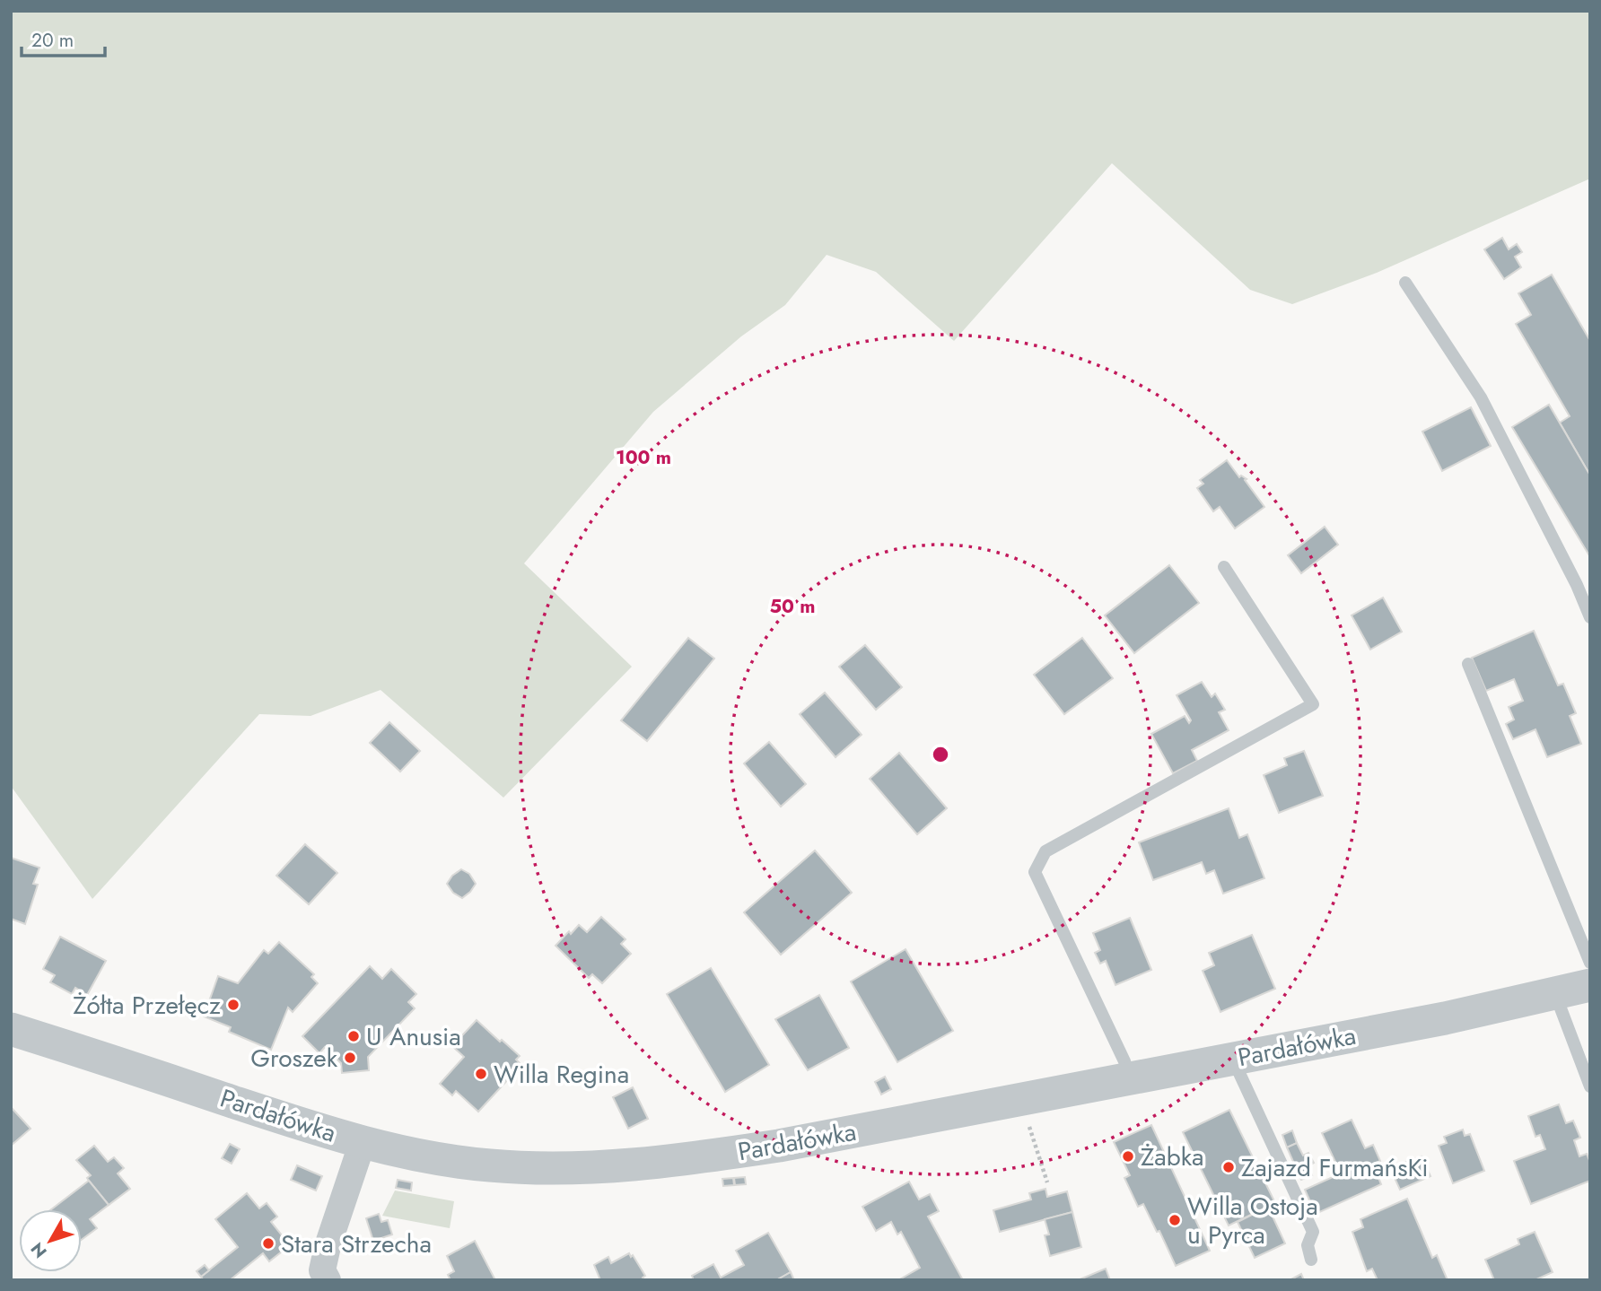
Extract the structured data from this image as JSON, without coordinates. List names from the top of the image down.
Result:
{
  "streets": {
    "street": ["Pardałówka"]
  },
  "places": [
    "Żółta Przełęcz",
    "U Anusia",
    "Groszek",
    "Willa Regina",
    "Żabka",
    "Zajazd FurmańsKi",
    "Willa Ostoja u Pyrca",
    "Stara Strzecha"
  ],
  "scale_bar": "20 m",
  "north": "bottom left",
  "rings": ["100 m", "50 m"]
}
